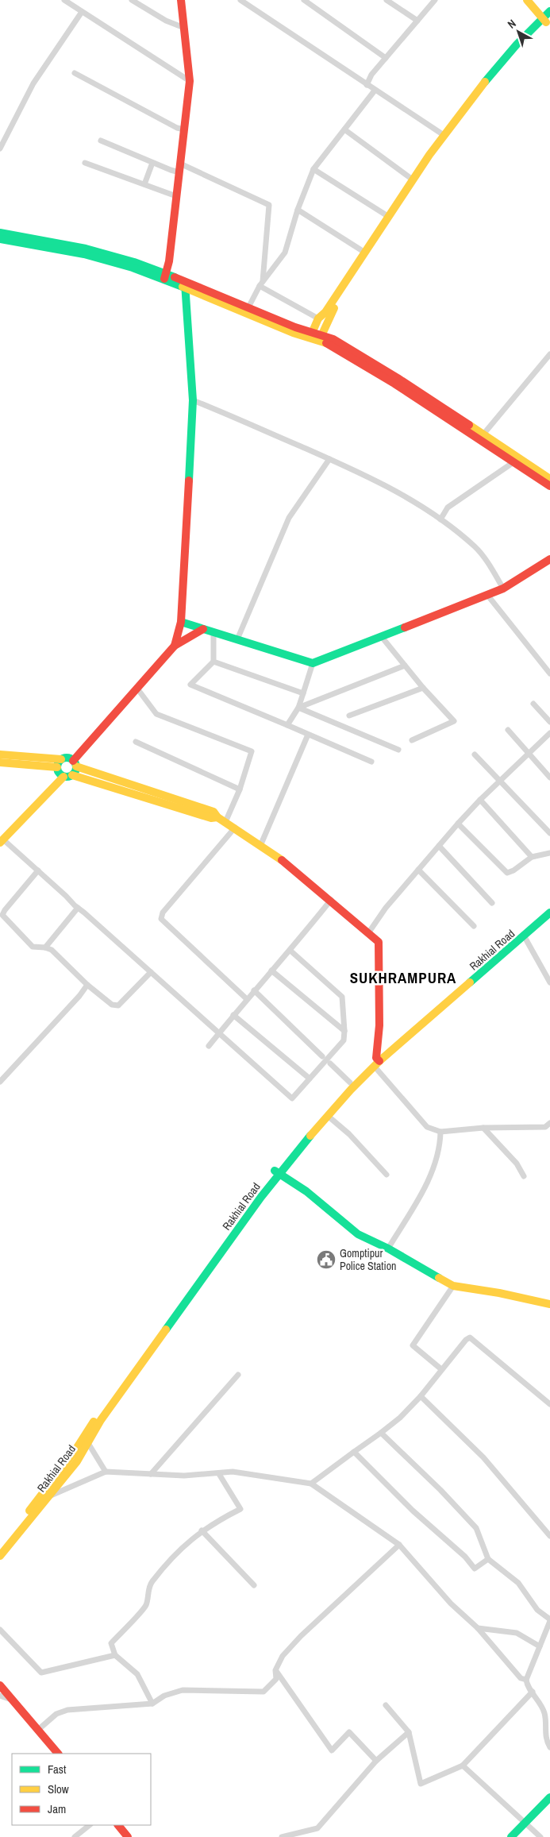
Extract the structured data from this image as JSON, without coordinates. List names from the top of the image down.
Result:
{
  "streets": {
    "street": ["Rakhial Road"]
  },
  "districts": ["SUKHRAMPURA"],
  "places": {
    "public building": ["Gomptipur Police Station"]
  },
  "legend": ["Fast", "Slow", "Jam"],
  "north": "top left"
}
